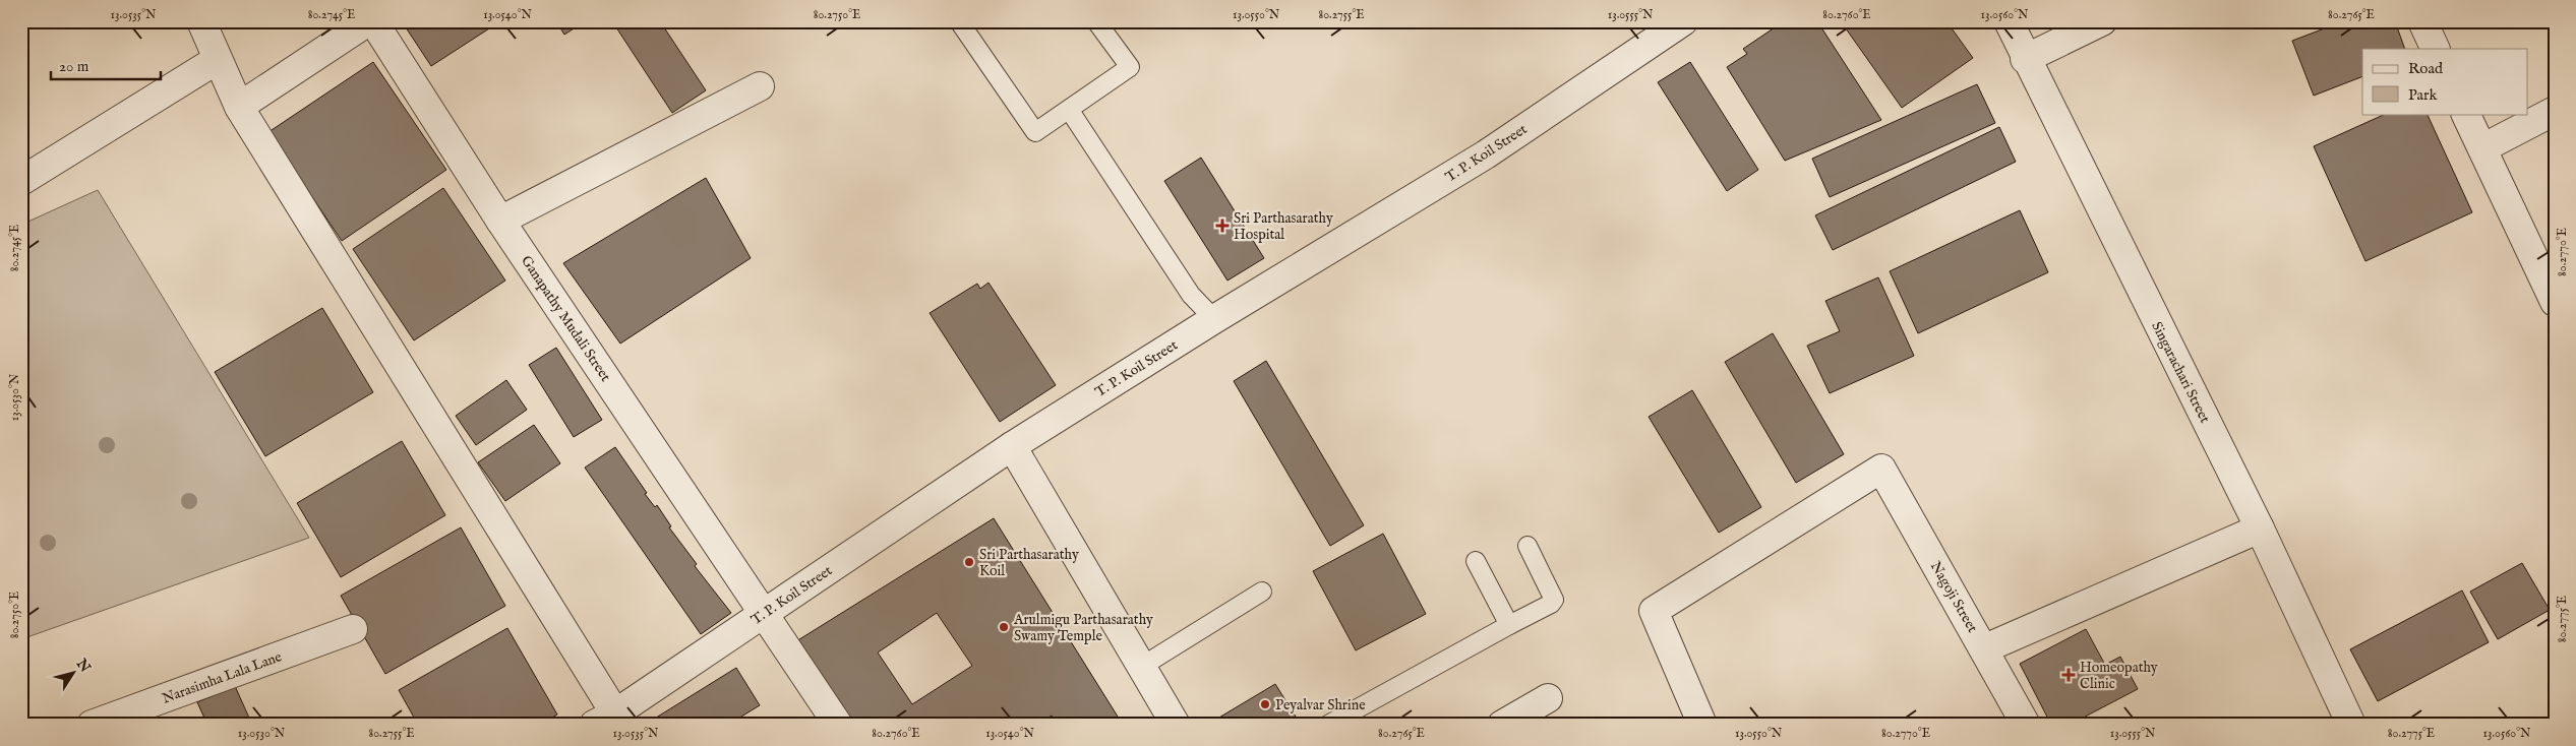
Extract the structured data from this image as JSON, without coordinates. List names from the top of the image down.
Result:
{
  "streets": {
    "street": [
      "T. P. Koil Street",
      "Ganapathy Mudali Street",
      "Singarachari Street",
      "Nagoji Street",
      "Narasimha Lala Lane"
    ]
  },
  "crossings": [
    ["T. P. Koil Street", "Ganapathy Mudali Street"]
  ],
  "places": {
    "health": ["Sri Parthasarathy Hospital", "Homeopathy Clinic"],
    "other": ["Sri Parthasarathy Koil", "Arulmigu Parthasarathy Swamy Temple", "Peyalvar Shrine"]
  },
  "legend": ["Road", "Park"],
  "scale_bar": "20 m",
  "north": "top right",
  "coordinates": [
    "13.0535°N",
    "80.2745°E",
    "13.0540°N",
    "80.2750°E",
    "13.0550°N",
    "80.2755°E",
    "13.0555°N",
    "80.2760°E",
    "13.0560°N",
    "80.2765°E",
    "80.2770°E",
    "13.0530°N",
    "80.2775°E"
  ]
}
